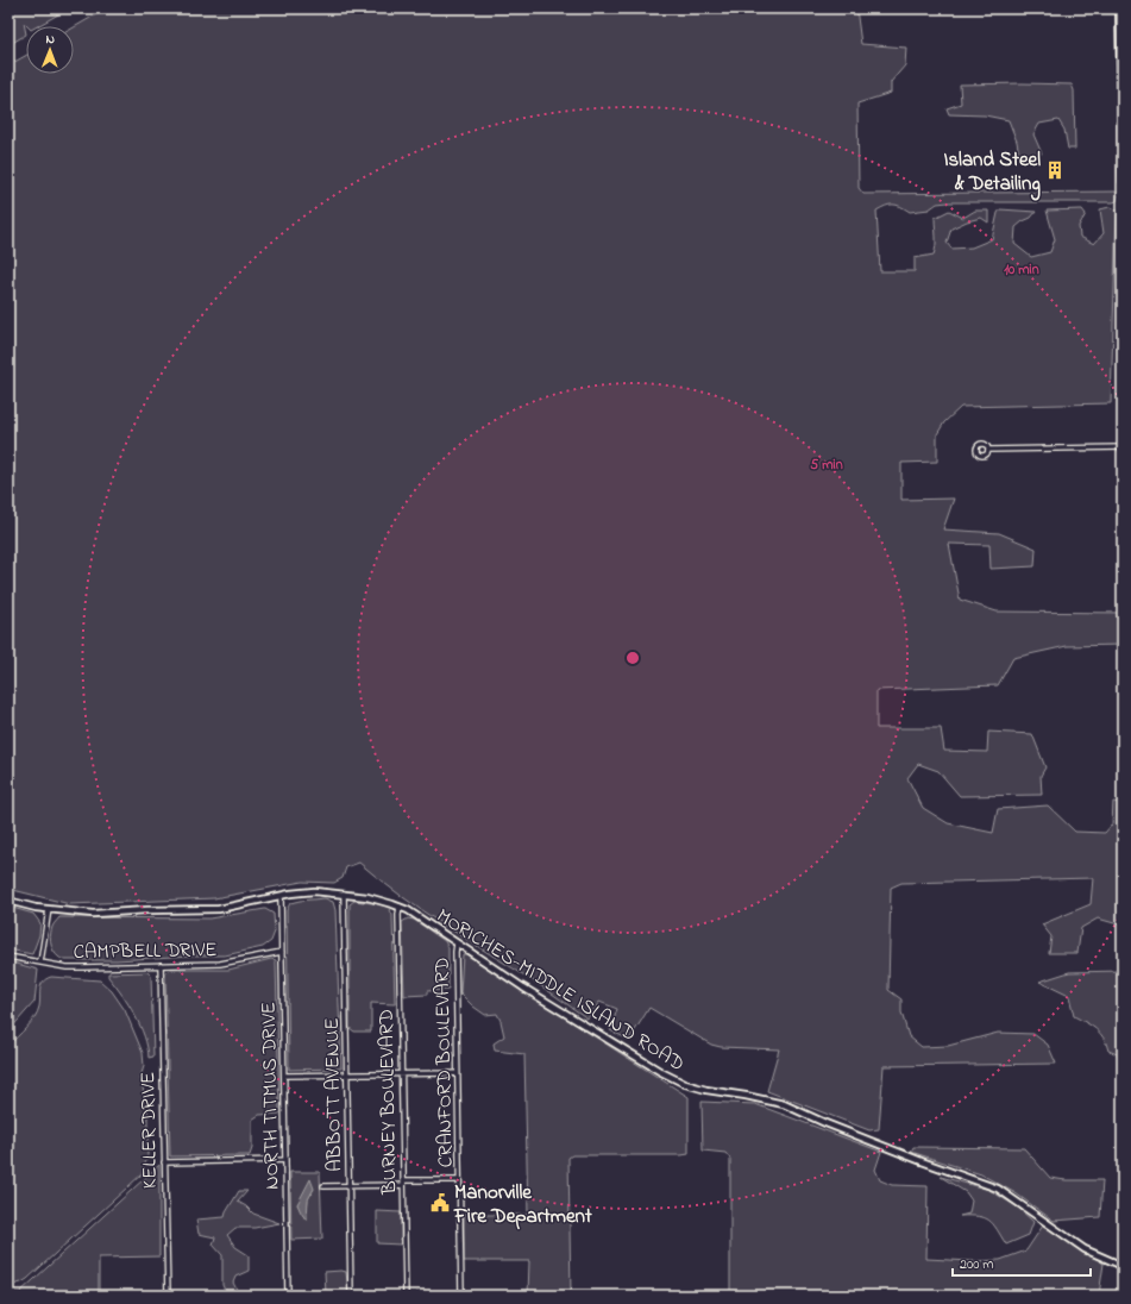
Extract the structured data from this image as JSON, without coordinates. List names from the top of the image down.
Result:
{
  "streets": {
    "main road": ["MORICHES-MIDDLE ISLAND ROAD"],
    "street": [
      "CAMPBELL DRIVE",
      "CRANFORD BOULEVARD",
      "ABBOTT AVENUE",
      "NORTH TITMUS DRIVE",
      "BURNEY BOULEVARD",
      "KELLER DRIVE"
    ]
  },
  "crossings": [
    ["CAMPBELL DRIVE", "NORTH TITMUS DRIVE"],
    ["CAMPBELL DRIVE", "KELLER DRIVE"],
    ["MORICHES-MIDDLE ISLAND ROAD", "CRANFORD BOULEVARD"],
    ["MORICHES-MIDDLE ISLAND ROAD", "ABBOTT AVENUE"],
    ["MORICHES-MIDDLE ISLAND ROAD", "NORTH TITMUS DRIVE"],
    ["MORICHES-MIDDLE ISLAND ROAD", "BURNEY BOULEVARD"]
  ],
  "places": {
    "building": ["Island Steel & Detailing"],
    "public building": ["Manorville Fire Department"]
  },
  "scale_bar": "200 m",
  "north": "top",
  "rings": ["10 min", "5 min"]
}
